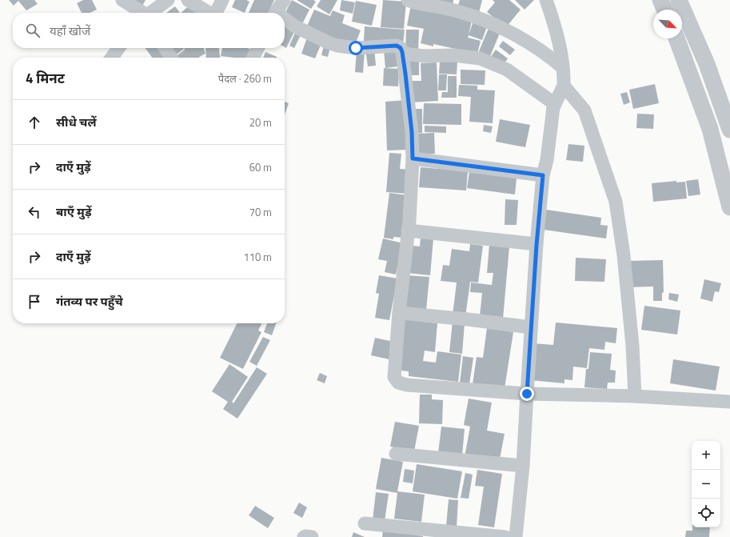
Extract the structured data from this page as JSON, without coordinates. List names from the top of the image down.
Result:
{
  "north": "bottom right",
  "page": {
    "search": "यहाँ खोजें",
    "heading": ["4 मिनट", "पैदल · 260 m"],
    "list": [
      ["सीधे चलें", "20 m"],
      ["दाएँ मुड़ें", "60 m"],
      ["बाएँ मुड़ें", "70 m"],
      ["दाएँ मुड़ें", "110 m"],
      "गंतव्य पर पहुँचे"
    ],
    "map_buttons": ["+", "−"]
  }
}
